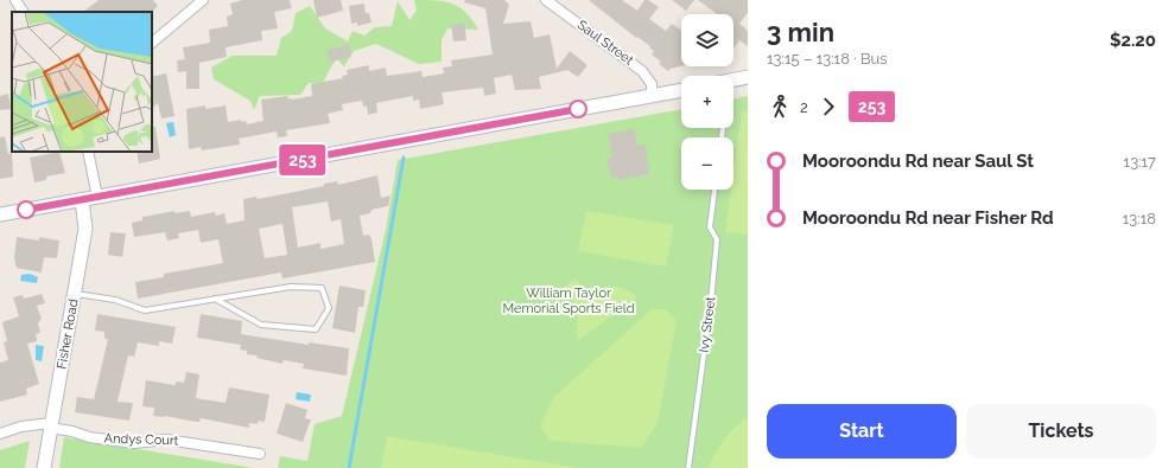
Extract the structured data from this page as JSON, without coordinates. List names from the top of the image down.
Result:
{
  "streets": {
    "street": ["Saul Street", "Fisher Road", "Andys Court"],
    "lane": ["Ivy Street"]
  },
  "crossings": [
    ["Fisher Road", "Andys Court"]
  ],
  "parks": ["William Taylor Memorial Sports Field"],
  "lines": ["bus line 253"],
  "page": {
    "on_map": "253",
    "heading": ["3 min", "13:15 – 13:18 · Bus", "$2.20"],
    "map_buttons": ["+", "−"],
    "legs": ["2", "253"],
    "list": [
      {
        "name": "Mooroondu Rd near Saul St",
        "value": "13:17"
      },
      {
        "name": "Mooroondu Rd near Fisher Rd",
        "value": "13:18"
      }
    ],
    "buttons": ["Start", "Tickets"]
  }
}
